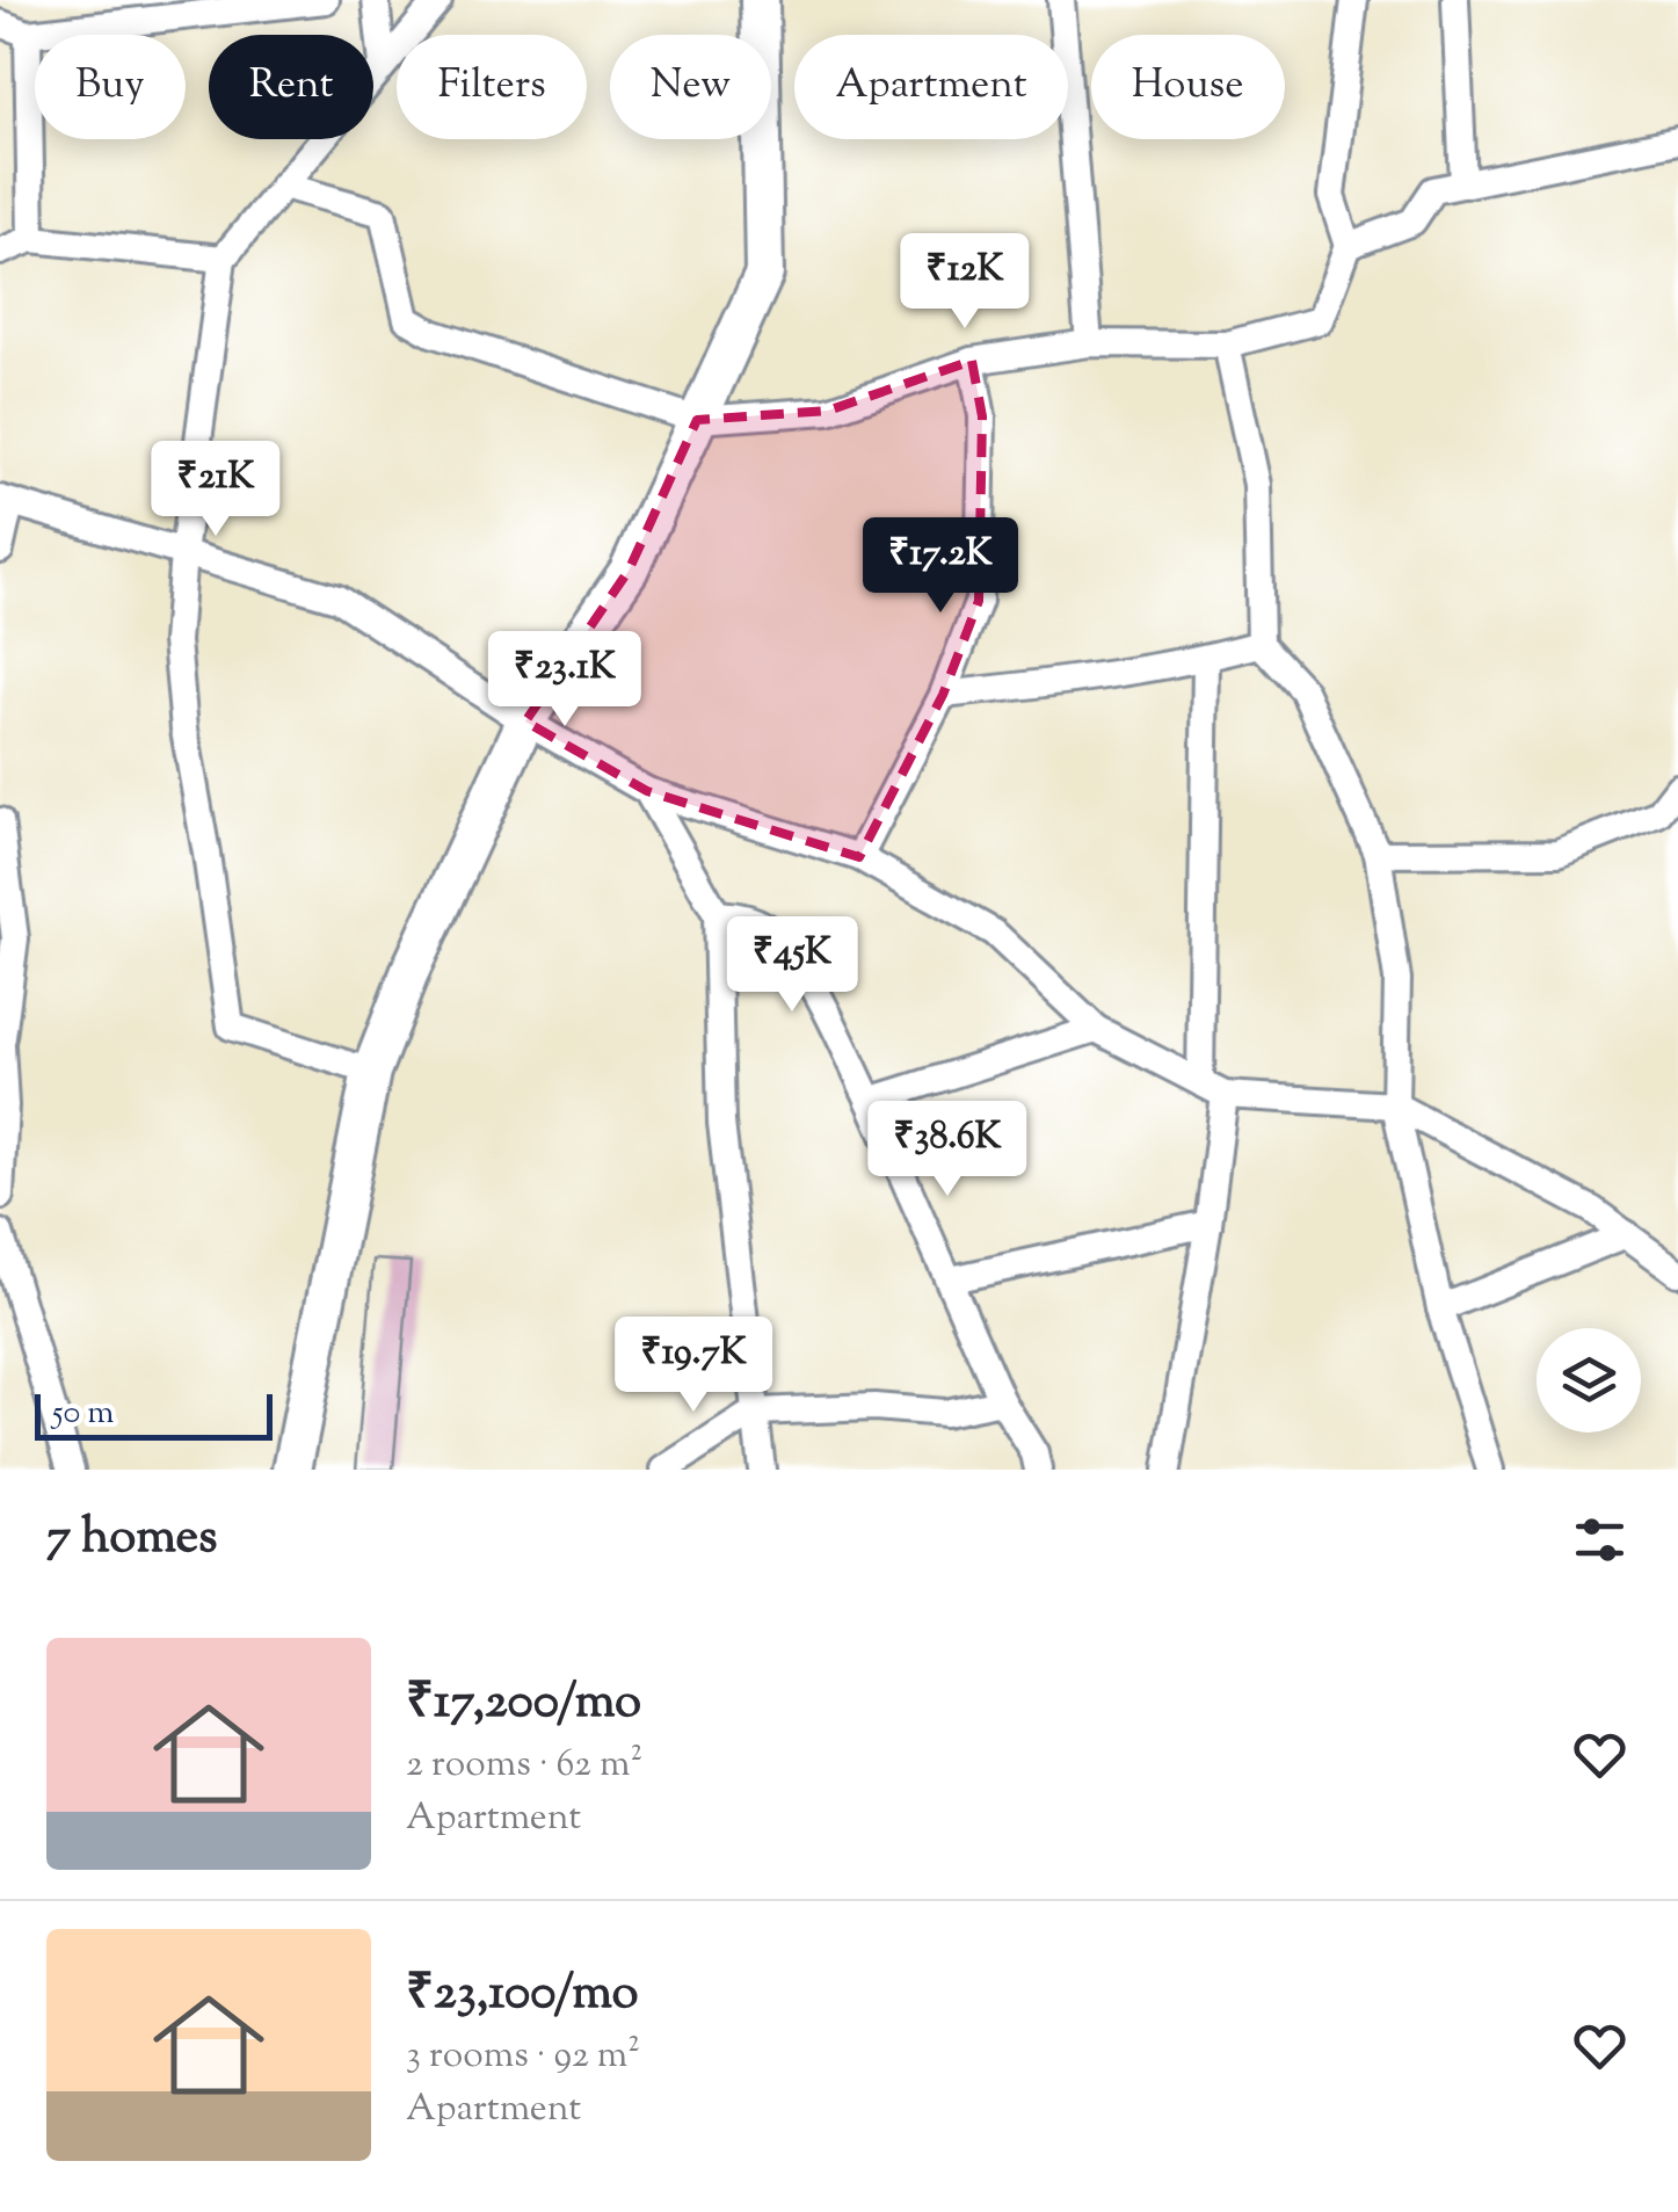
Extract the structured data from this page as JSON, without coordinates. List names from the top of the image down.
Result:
{
  "scale_bar": "50 m",
  "page": {
    "chip": [
      "Buy",
      "Rent",
      "Filters",
      "New",
      "Apartment",
      "House"
    ],
    "price": [
      "₹12K",
      "₹21K",
      "₹17.2K",
      "₹23.1K",
      "₹45K",
      "₹38.6K",
      "₹19.7K"
    ],
    "scale": "50 m",
    "heading": "7 homes",
    "list": [
      {
        "name": "₹17,200/mo",
        "note": "2 rooms · 62 m² · Apartment"
      },
      {
        "name": "₹23,100/mo",
        "note": "3 rooms · 92 m² · Apartment"
      }
    ]
  }
}
